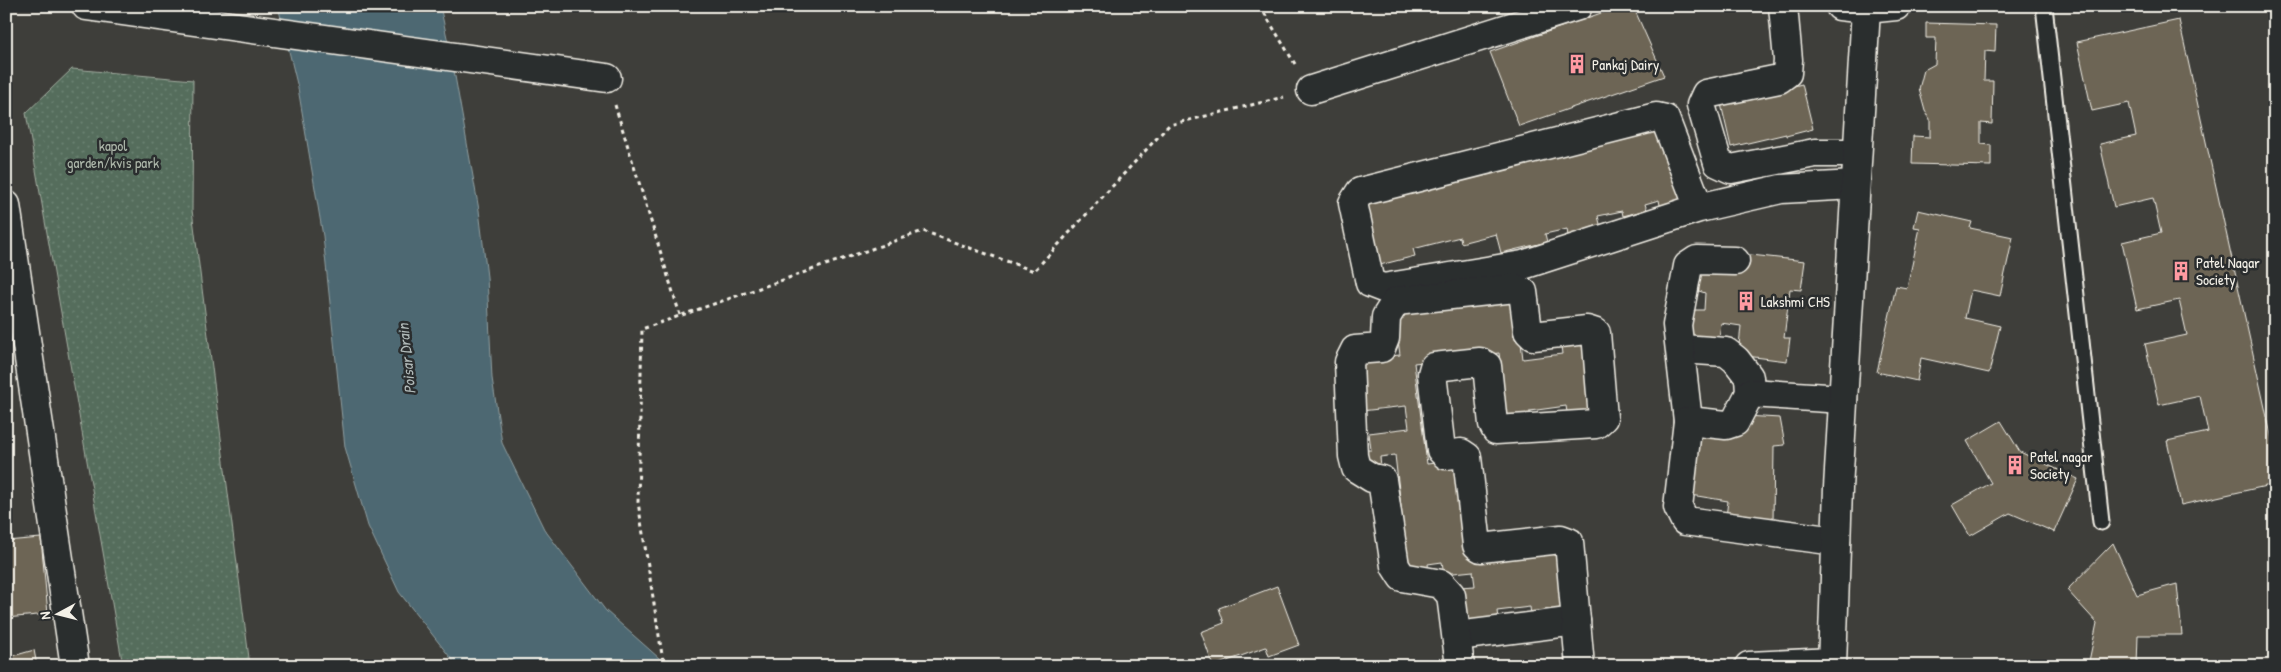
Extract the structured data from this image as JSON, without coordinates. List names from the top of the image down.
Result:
{
  "water": ["Poisar Drain"],
  "parks": ["kapol garden/kvis park"],
  "places": {
    "building": [
      "Pankaj Dairy",
      "Patel Nagar Society",
      "Lakshmi CHS",
      "Patel nagar Society"
    ]
  },
  "north": "left"
}
